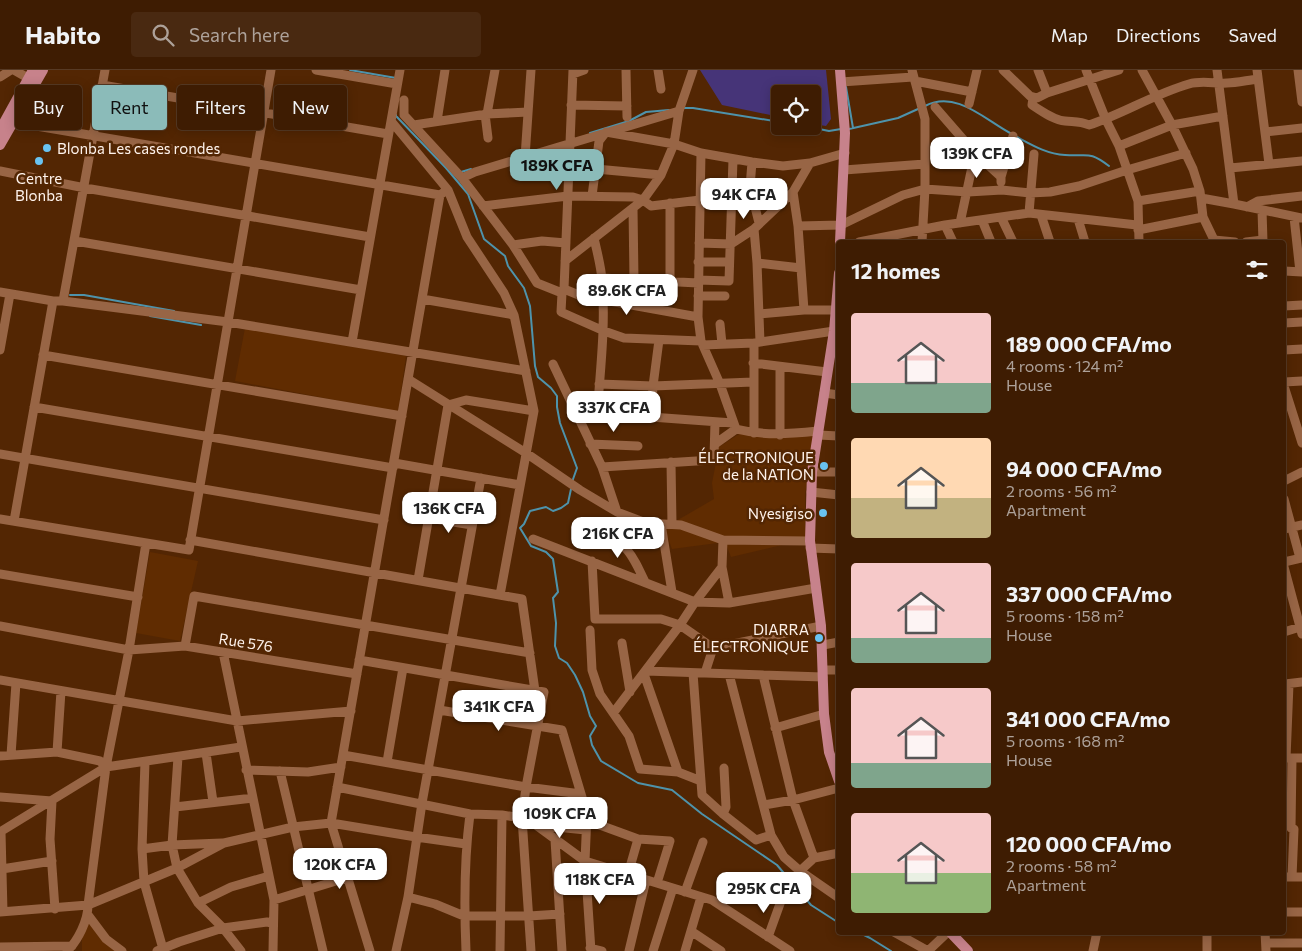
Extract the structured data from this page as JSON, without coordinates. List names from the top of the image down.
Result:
{
  "streets": {
    "street": ["Rue 576"]
  },
  "places": [
    "Blonba Les cases rondes",
    "Centre Blonba",
    "ÉLECTRONIQUE de la NATION",
    "Nyesigiso",
    "DIARRA ÉLECTRONIQUE"
  ],
  "page": {
    "header": "Habito",
    "search": "Search here",
    "nav": ["Map", "Directions", "Saved"],
    "chip": [
      "Buy",
      "Rent",
      "Filters",
      "New"
    ],
    "price": [
      "139K CFA",
      "189K CFA",
      "94K CFA",
      "89.6K CFA",
      "337K CFA",
      "136K CFA",
      "216K CFA",
      "341K CFA",
      "109K CFA",
      "120K CFA",
      "118K CFA",
      "295K CFA"
    ],
    "heading": "12 homes",
    "list": [
      {
        "name": "189 000 CFA/mo",
        "note": "4 rooms · 124 m² · House"
      },
      {
        "name": "94 000 CFA/mo",
        "note": "2 rooms · 56 m² · Apartment"
      },
      {
        "name": "337 000 CFA/mo",
        "note": "5 rooms · 158 m² · House"
      },
      {
        "name": "341 000 CFA/mo",
        "note": "5 rooms · 168 m² · House"
      },
      {
        "name": "120 000 CFA/mo",
        "note": "2 rooms · 58 m² · Apartment"
      }
    ]
  }
}
